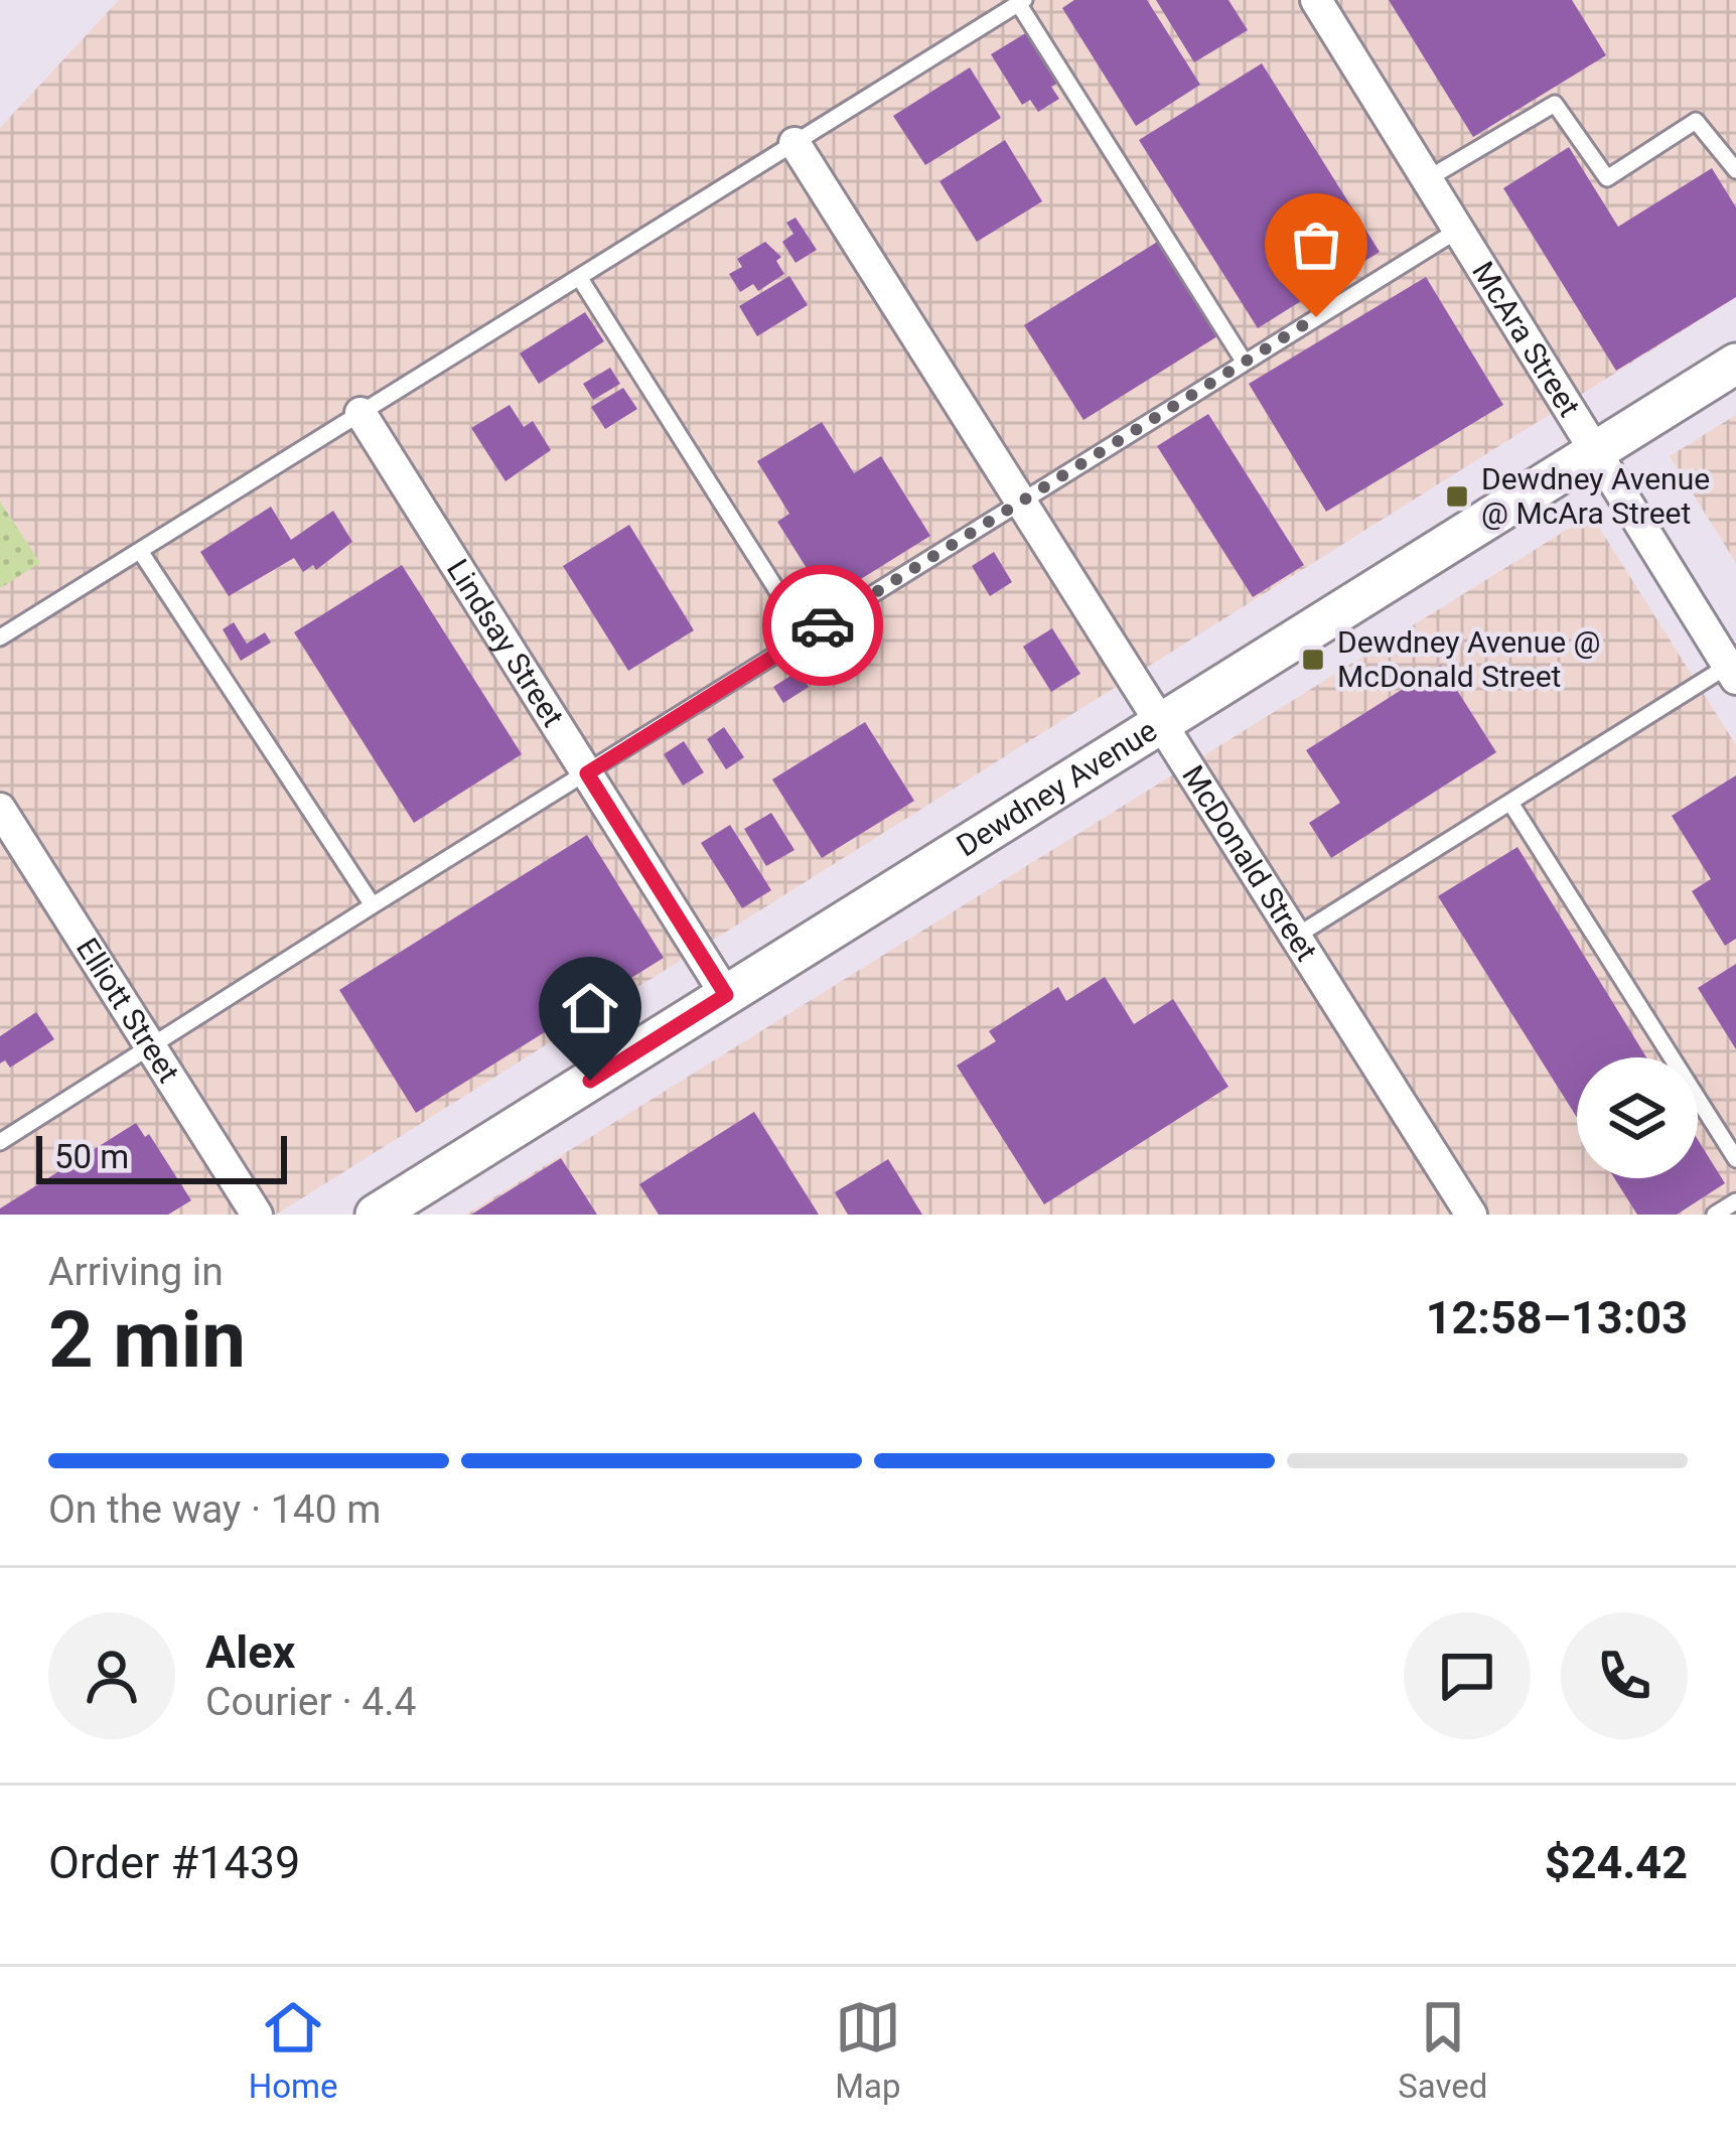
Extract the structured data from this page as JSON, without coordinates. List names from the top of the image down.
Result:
{
  "streets": {
    "street": [
      "McAra Street",
      "Lindsay Street",
      "Dewdney Avenue",
      "McDonald Street",
      "Elliott Street"
    ]
  },
  "crossings": [
    ["McAra Street", "Dewdney Avenue"],
    ["Lindsay Street", "Dewdney Avenue"],
    ["Dewdney Avenue", "McDonald Street"]
  ],
  "places": {
    "transit": ["Dewdney Avenue @ McAra Street", "Dewdney Avenue @ McDonald Street"]
  },
  "scale_bar": "50 m",
  "page": {
    "scale": "50 m",
    "heading": ["2 min", "Arriving in", "12:58–13:03"],
    "panel": [
      "Alex",
      "Courier · 4.4",
      "Order #1439",
      "$24.42"
    ],
    "bar": "On the way · 140 m",
    "tabs": ["Home", "Map", "Saved"]
  }
}
